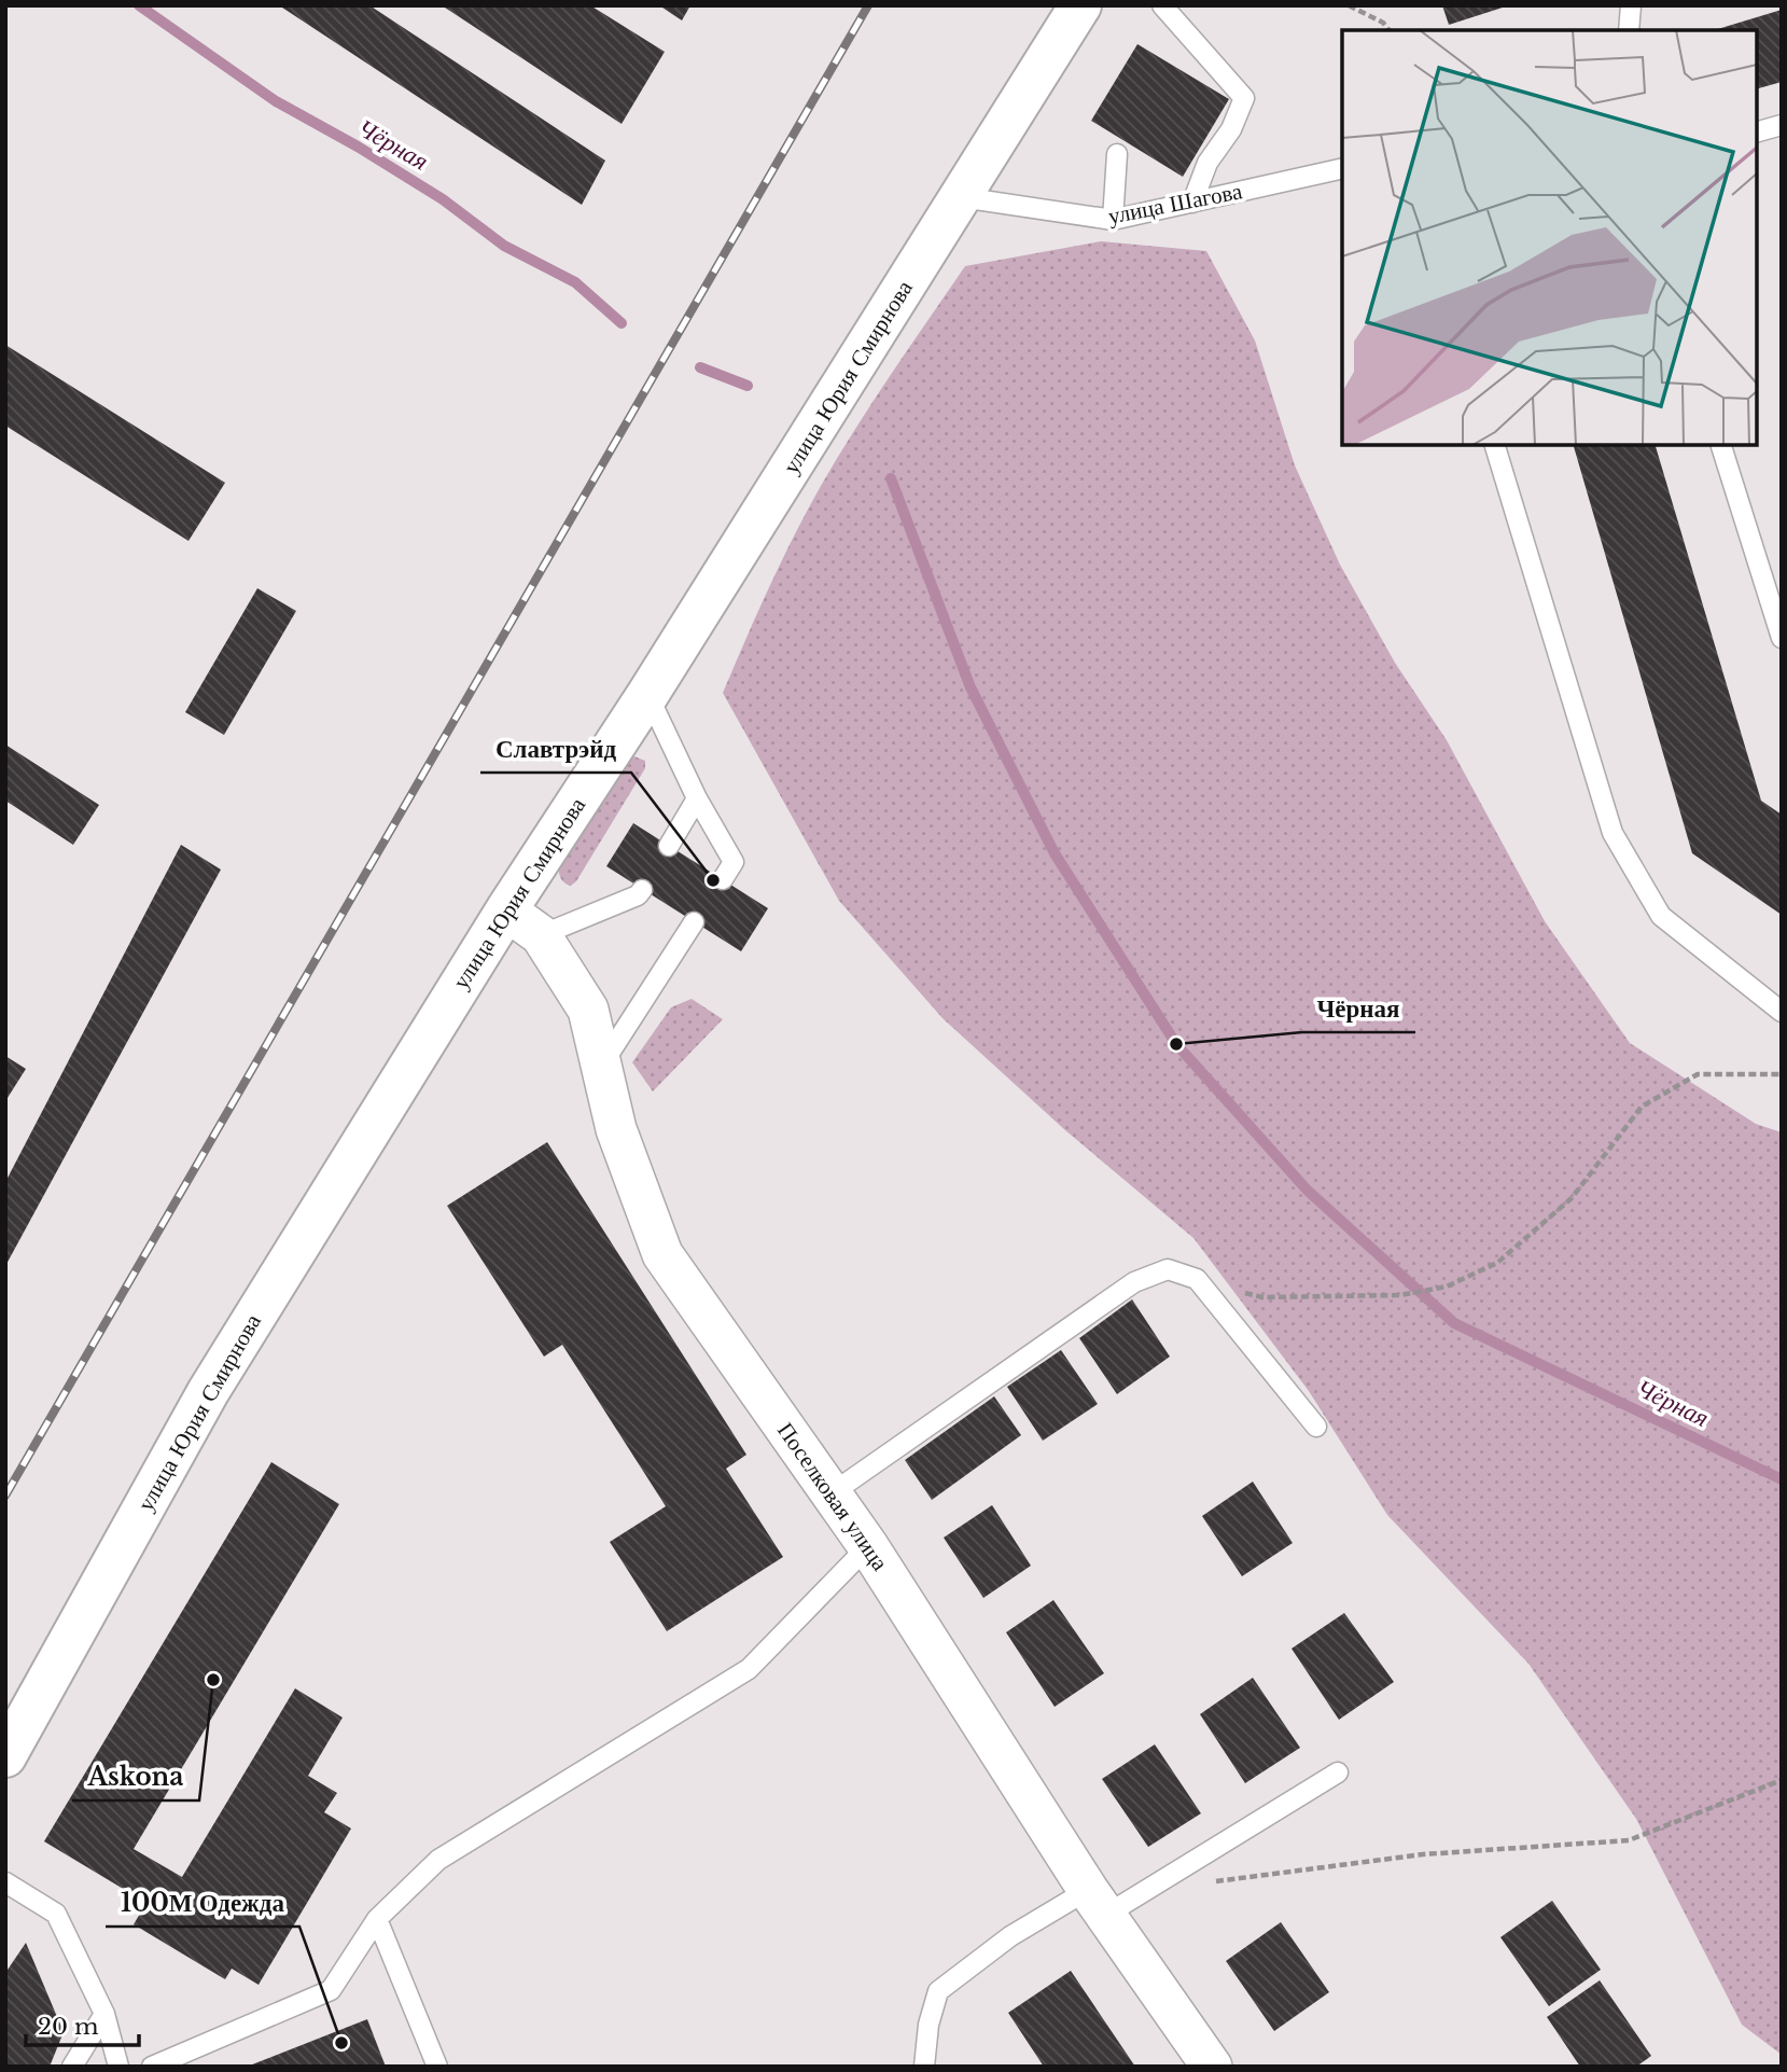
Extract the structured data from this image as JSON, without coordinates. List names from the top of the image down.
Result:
{
  "streets": {
    "main road": ["улица Юрия Смирнова"],
    "street": ["Поселковая улица"],
    "lane": ["улица Шагова"]
  },
  "crossings": [
    ["улица Шагова", "улица Юрия Смирнова"],
    ["улица Юрия Смирнова", "Поселковая улица"]
  ],
  "water": ["Чёрная"],
  "places": [
    "Славтрэйд",
    "Чёрная",
    "Askona",
    "100М Одежда"
  ],
  "scale_bar": "20 m"
}
